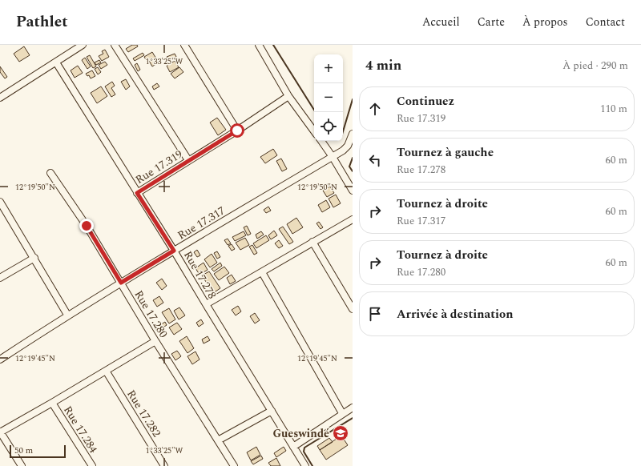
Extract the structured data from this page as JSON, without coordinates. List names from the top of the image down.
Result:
{
  "streets": {
    "street": [
      "Rue 17.319",
      "Rue 17.317",
      "Rue 17.278",
      "Rue 17.280",
      "Rue 17.282",
      "Rue 17.284"
    ]
  },
  "crossings": [
    ["Rue 17.319", "Rue 17.278"],
    ["Rue 17.317", "Rue 17.278"],
    ["Rue 17.317", "Rue 17.280"]
  ],
  "places": {
    "school or university": ["Gueswindé"]
  },
  "scale_bar": "50 m",
  "page": {
    "header": "Pathlet",
    "nav": [
      "Accueil",
      "Carte",
      "À propos",
      "Contact"
    ],
    "heading": ["4 min", "À pied · 290 m"],
    "map_buttons": ["+", "−"],
    "list": [
      ["Continuez", "Rue 17.319", "110 m"],
      ["Tournez à gauche", "Rue 17.278", "60 m"],
      ["Tournez à droite", "Rue 17.317", "60 m"],
      ["Tournez à droite", "Rue 17.280", "60 m"],
      "Arrivée à destination"
    ],
    "scale": "50 m"
  },
  "coordinates": ["1°33'25\"W", "12°19'50\"N", "12°19'45\"N"]
}
